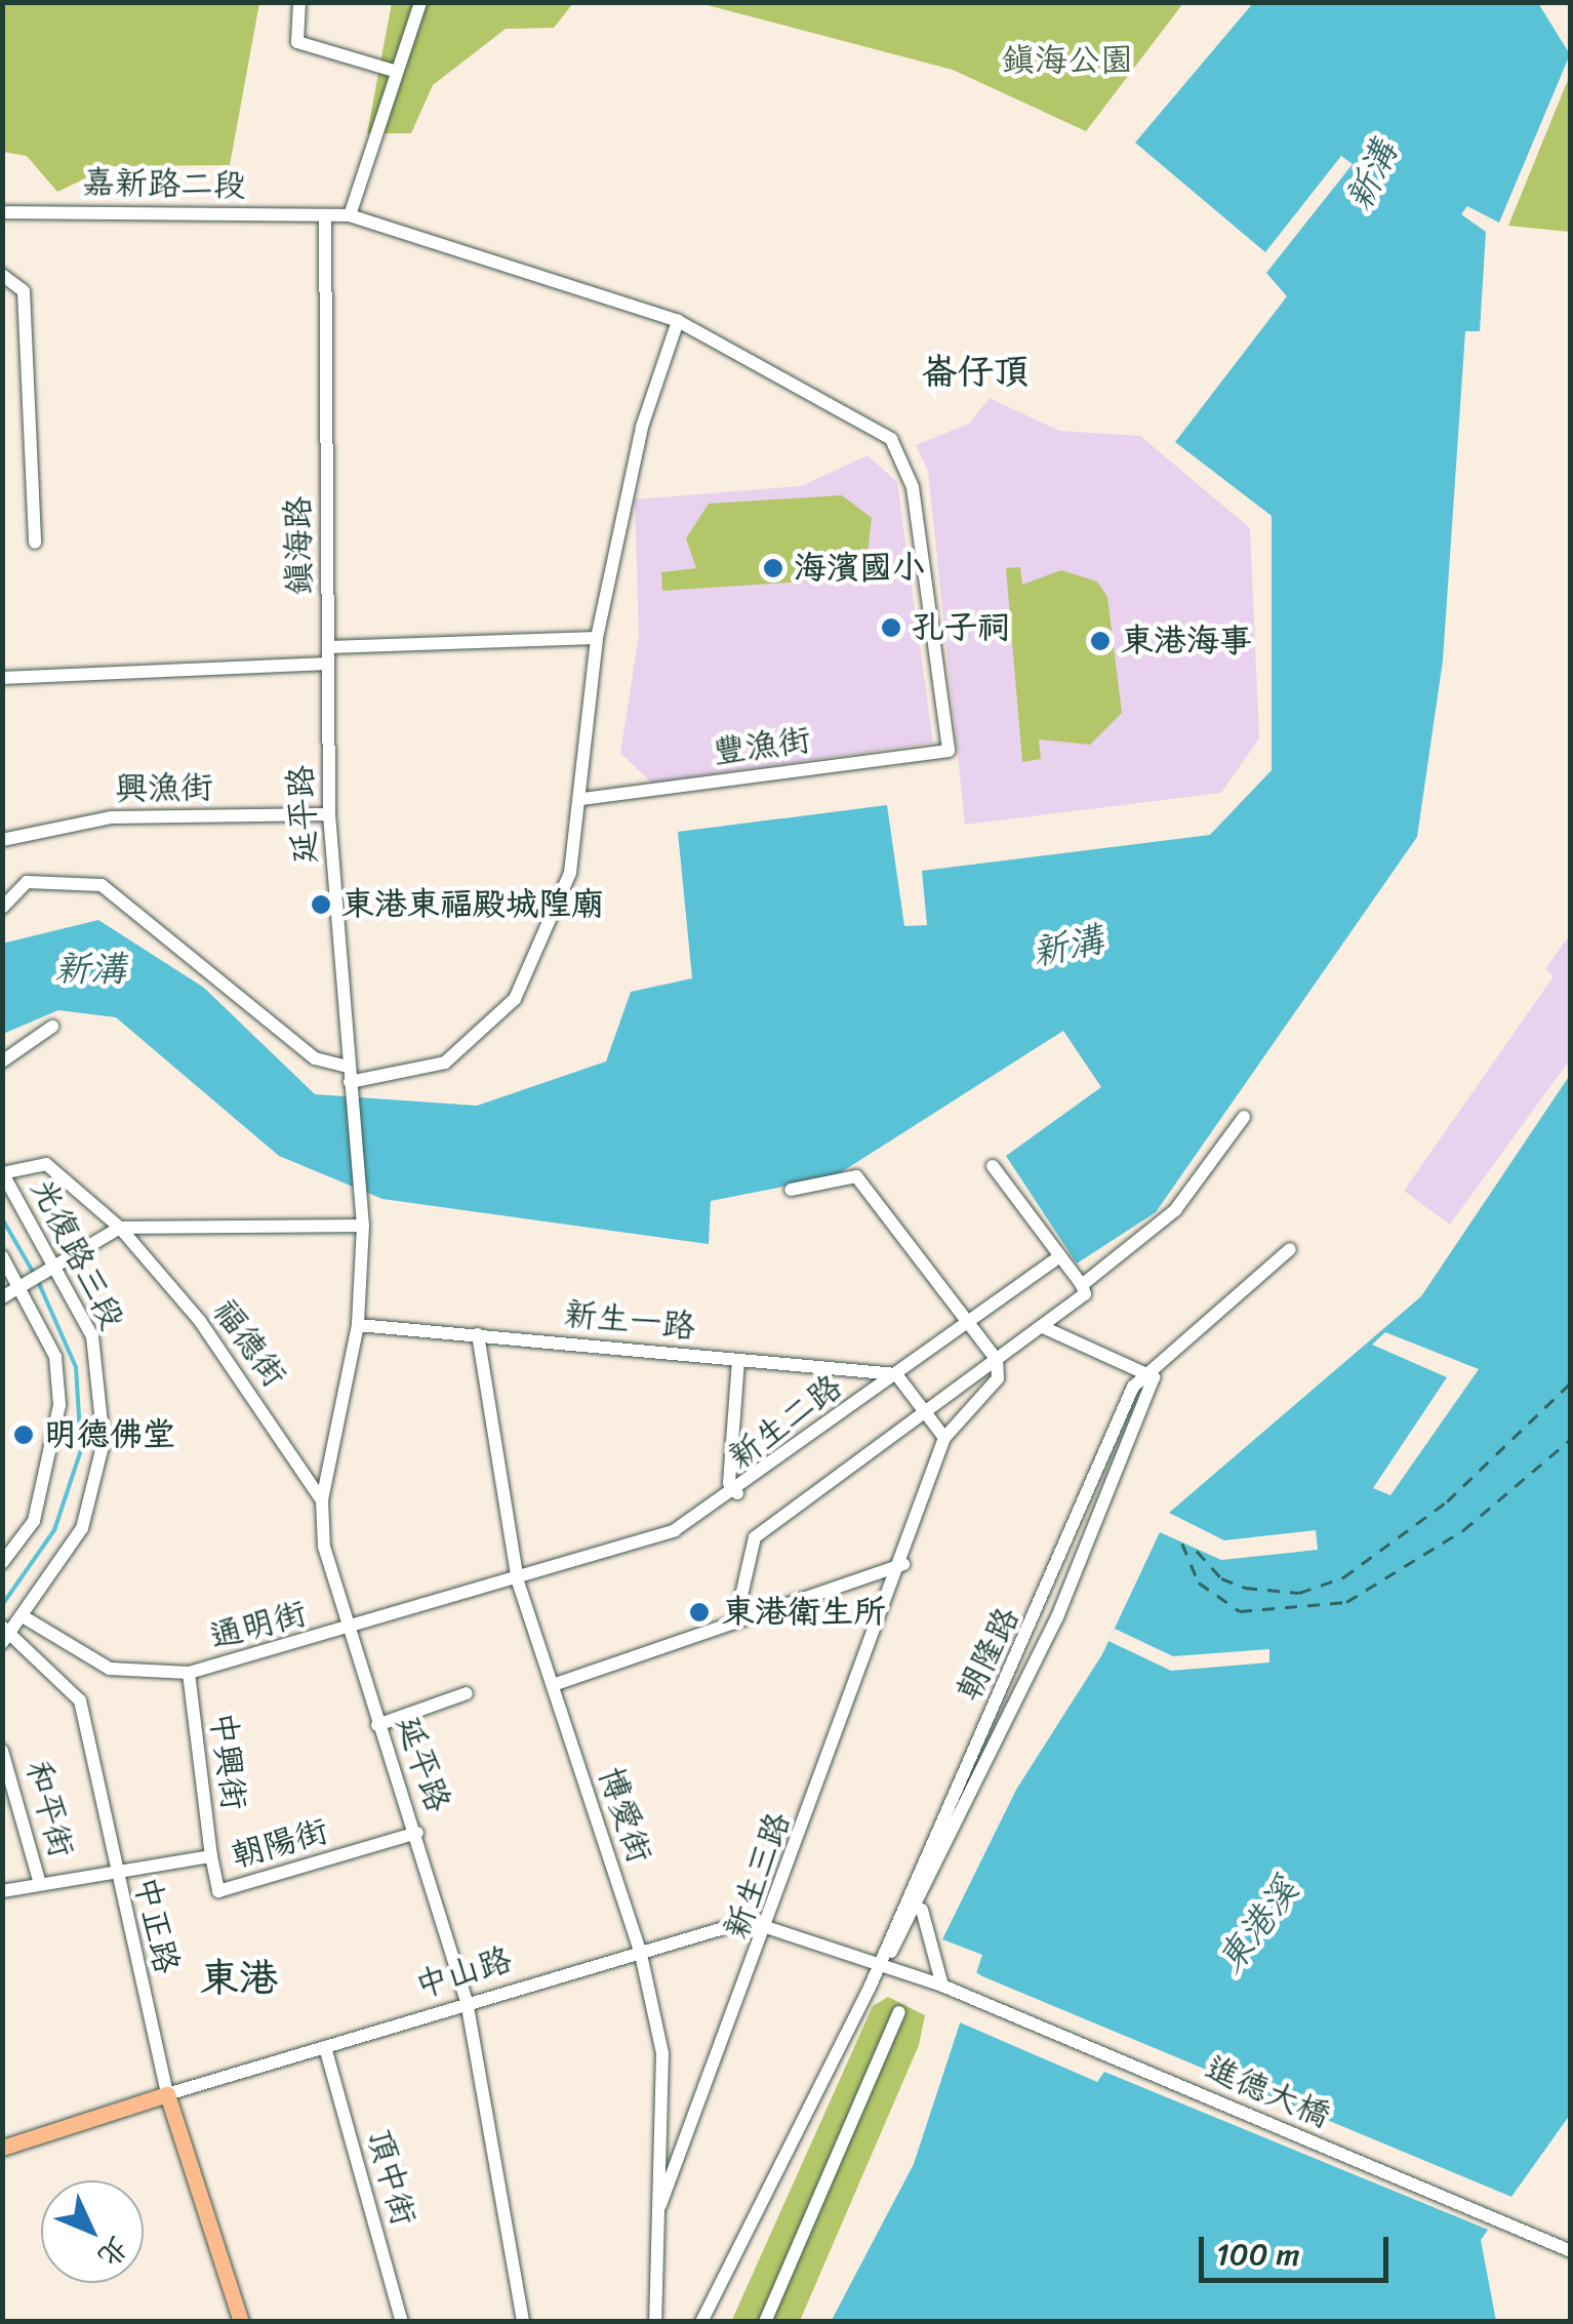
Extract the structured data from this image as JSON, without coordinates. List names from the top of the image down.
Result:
{
  "streets": {
    "main road": ["中正路", "中山路"],
    "street": [
      "嘉新路二段",
      "鎮海路",
      "豐漁街",
      "興漁街",
      "延平路",
      "光復路三段",
      "新生一路",
      "福德街",
      "新生二路",
      "通明街",
      "朝隆路",
      "中興街",
      "和平街",
      "博愛街",
      "朝陽街",
      "新生三路",
      "進德大橋",
      "頂中街"
    ]
  },
  "crossings": [
    ["嘉新路二段", "鎮海路"],
    ["鎮海路", "延平路"],
    ["興漁街", "延平路"],
    ["延平路", "新生一路"],
    ["延平路", "福德街"],
    ["延平路", "通明街"],
    ["延平路", "朝陽街"],
    ["延平路", "中山路"],
    ["光復路三段", "福德街"],
    ["光復路三段", "通明街"],
    ["光復路三段", "中正路"],
    ["新生一路", "新生二路"],
    ["新生一路", "博愛街"],
    ["新生二路", "通明街"],
    ["新生二路", "博愛街"],
    ["通明街", "中興街"],
    ["通明街", "博愛街"],
    ["朝隆路", "中山路"],
    ["中興街", "朝陽街"],
    ["和平街", "朝陽街"],
    ["博愛街", "新生三路"],
    ["博愛街", "中山路"],
    ["朝陽街", "中正路"],
    ["新生三路", "中山路"],
    ["中正路", "中山路"],
    ["中山路", "進德大橋"],
    ["中山路", "頂中街"]
  ],
  "districts": ["崙仔頂", "東港"],
  "water": ["新溝", "東港溪"],
  "parks": ["鎮海公園"],
  "places": [
    "海濱國小",
    "孔子祠",
    "東港海事",
    "東港東福殿城隍廟",
    "明德佛堂",
    "東港衛生所"
  ],
  "scale_bar": "100 m",
  "north": "bottom right"
}
